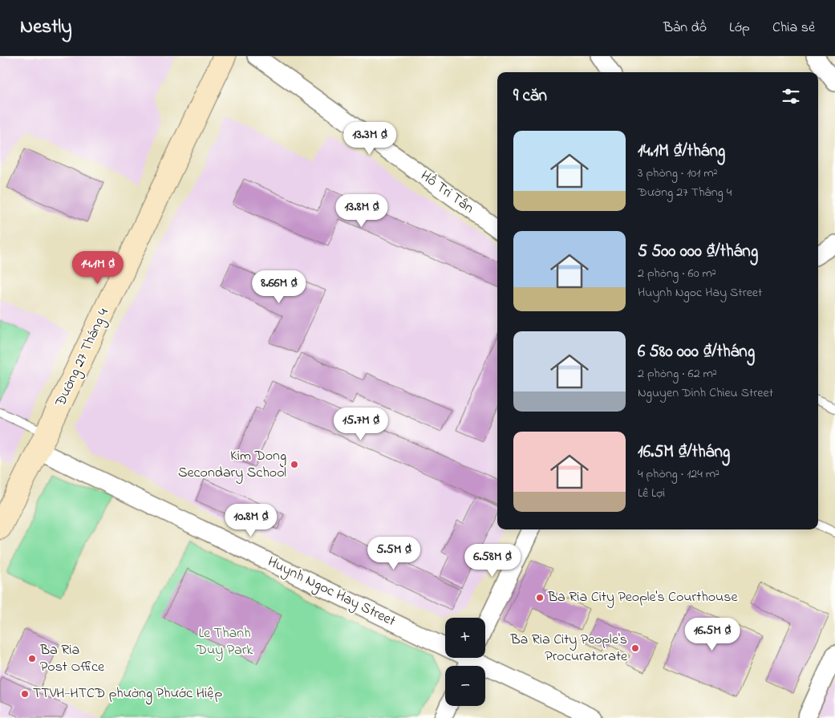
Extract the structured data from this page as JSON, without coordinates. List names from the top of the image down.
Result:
{
  "streets": {
    "street": ["Hồ Tri Tân", "Đường 27 Tháng 4", "Huynh Ngoc Hay Street"]
  },
  "crossings": [
    ["Đường 27 Tháng 4", "Huynh Ngoc Hay Street"]
  ],
  "parks": ["Le Thanh Duy Park"],
  "places": [
    "Kim Dong Secondary School",
    "Ba Ria City People's Courthouse",
    "Ba Ria City People's Procuratorate",
    "Ba Ria Post Office",
    "TTVH-HTCĐ phường Phước Hiệp"
  ],
  "page": {
    "header": "Nestly",
    "nav": ["Bản đồ", "Lớp", "Chia sẻ"],
    "heading": "9 căn",
    "list": [
      {
        "name": "14.1M ₫/tháng",
        "note": "3 phòng · 101 m² · Đường 27 Tháng 4"
      },
      {
        "name": "5 500 000 ₫/tháng",
        "note": "2 phòng · 60 m² · Huynh Ngoc Hay Street"
      },
      {
        "name": "6 580 000 ₫/tháng",
        "note": "2 phòng · 62 m² · Nguyen Dinh Chieu Street"
      },
      {
        "name": "16.5M ₫/tháng",
        "note": "4 phòng · 124 m² · Lê Lợi"
      }
    ],
    "price": [
      "13.3M ₫",
      "13.8M ₫",
      "14.1M ₫",
      "8.66M ₫",
      "15.7M ₫",
      "10.8M ₫",
      "5.5M ₫",
      "6.58M ₫",
      "16.5M ₫"
    ],
    "map_buttons": ["+", "−"]
  }
}
